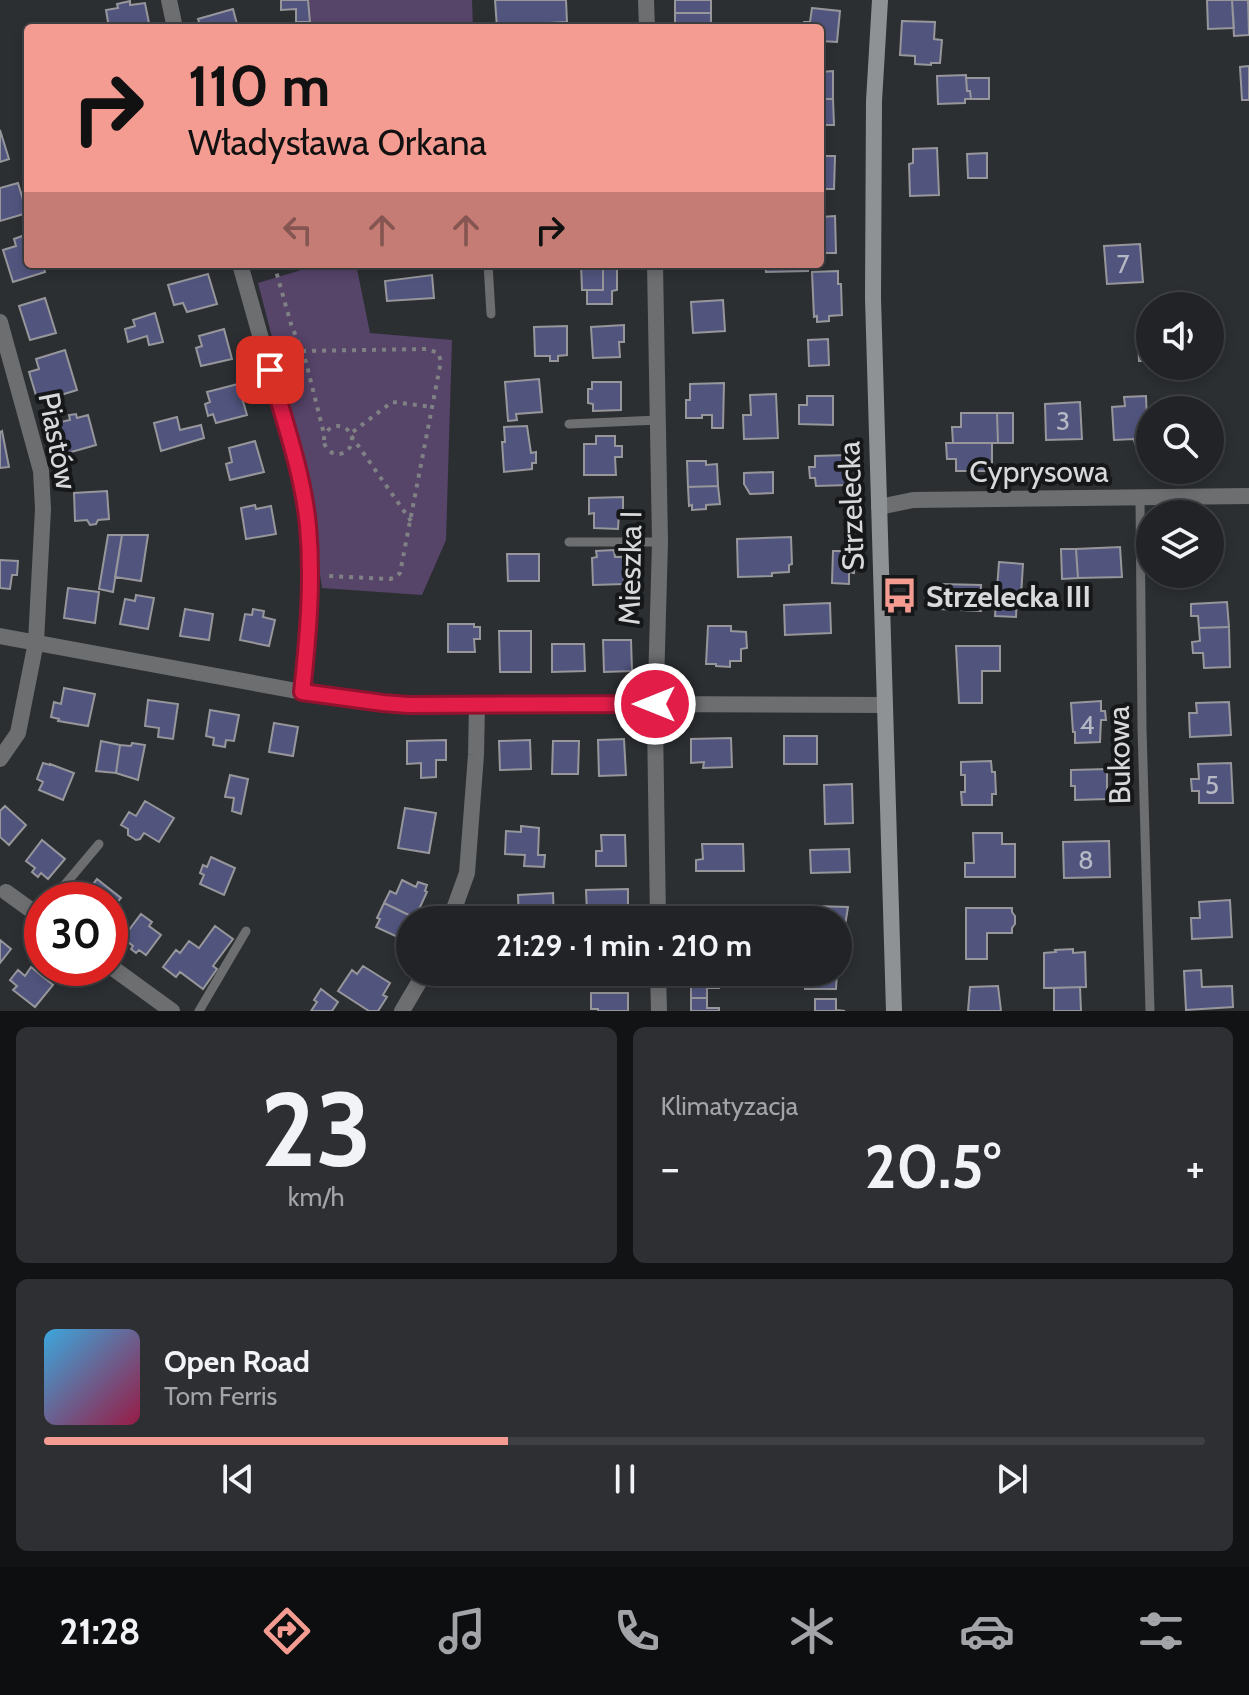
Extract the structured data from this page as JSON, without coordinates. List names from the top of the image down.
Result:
{
  "streets": {
    "street": [
      "Piastów",
      "Cyprysowa",
      "Strzelecka",
      "Mieszka I"
    ],
    "lane": ["Bukowa"]
  },
  "crossings": [
    ["Cyprysowa", "Strzelecka"],
    ["Cyprysowa", "Bukowa"]
  ],
  "places": {
    "bus stop": ["Strzelecka III"]
  },
  "house_numbers": [
    "7",
    "3",
    "4",
    "5",
    "8"
  ],
  "page": {
    "turn": ["110 m", "Władysława Orkana"],
    "limit": "30",
    "trip": "21:29 · 1 min · 210 m",
    "tile": [
      ["23", "km/h"],
      "Klimatyzacja"
    ],
    "heat": ["−", "20.5°", "+"],
    "song": ["Open Road", "Tom Ferris"],
    "tabs": "21:28"
  }
}
